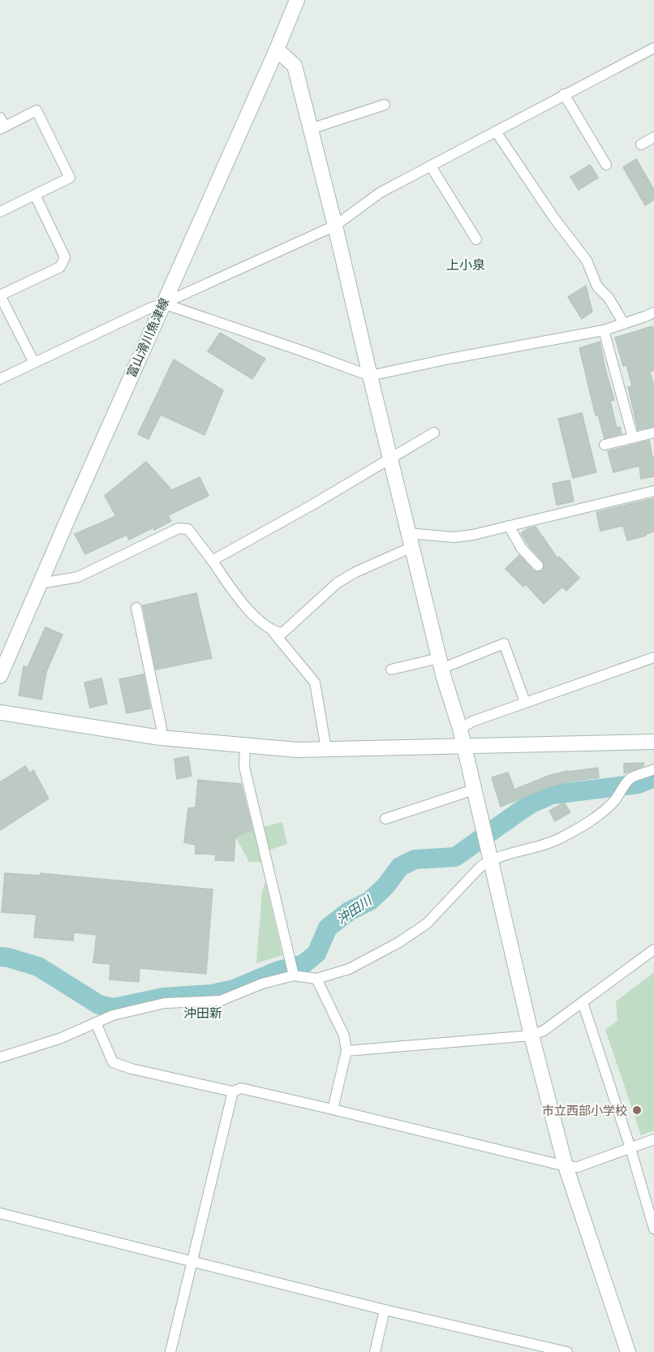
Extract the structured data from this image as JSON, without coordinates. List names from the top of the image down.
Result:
{
  "streets": {
    "street": ["富山滑川魚津線"]
  },
  "districts": ["上小泉", "沖田新"],
  "water": ["沖田川"],
  "places": ["市立西部小学校"]
}
